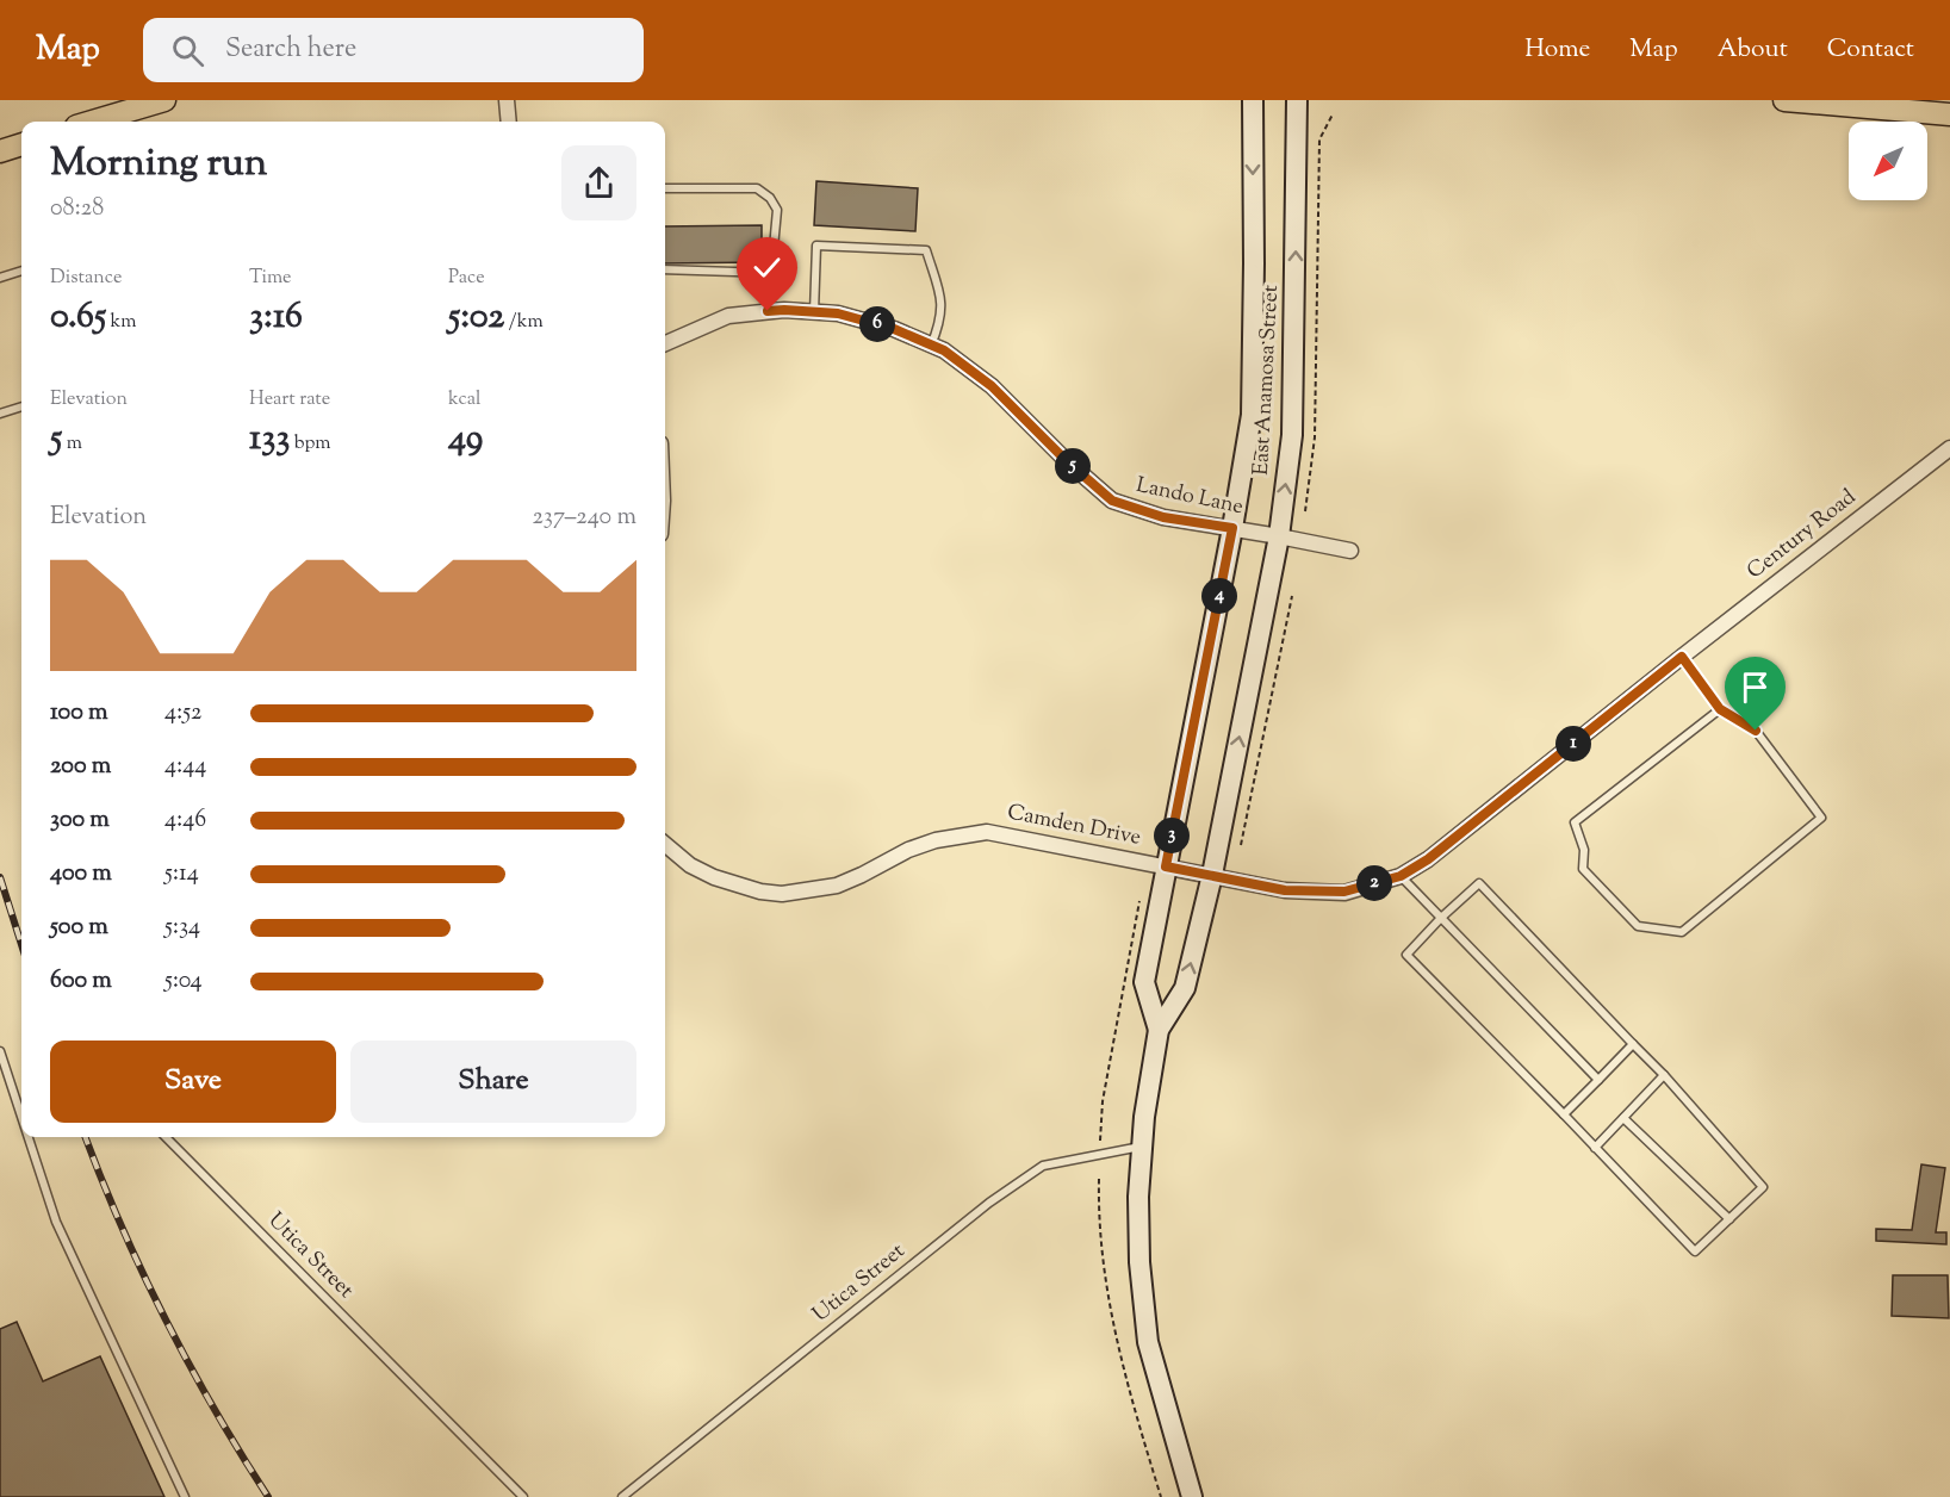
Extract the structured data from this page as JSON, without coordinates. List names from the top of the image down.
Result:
{
  "streets": {
    "main road": ["East Anamosa Street"],
    "street": ["Lando Lane", "Century Road", "Camden Drive"],
    "lane": ["Utica Street"]
  },
  "crossings": [
    ["East Anamosa Street", "Lando Lane"],
    ["East Anamosa Street", "Camden Drive"],
    ["East Anamosa Street", "Utica Street"],
    ["Century Road", "Camden Drive"]
  ],
  "north": "bottom left",
  "page": {
    "header": "Map",
    "search": "Search here",
    "nav": [
      "Home",
      "Map",
      "About",
      "Contact"
    ],
    "heading": ["Morning run", "08:28"],
    "stats": [
      ["Distance", "0.65 km"],
      ["Time", "3:16"],
      ["Pace", "5:02 /km"],
      ["Elevation", "5 m"],
      ["Heart rate", "133 bpm"],
      ["kcal", "49"]
    ],
    "pins": [
      "6",
      "5",
      "4",
      "1",
      "3",
      "2"
    ],
    "chart": ["Elevation", "237–240 m"],
    "list": [
      {
        "name": "100 m",
        "note": "4:52"
      },
      {
        "name": "200 m",
        "note": "4:44"
      },
      {
        "name": "300 m",
        "note": "4:46"
      },
      {
        "name": "400 m",
        "note": "5:14"
      },
      {
        "name": "500 m",
        "note": "5:34"
      },
      {
        "name": "600 m",
        "note": "5:04"
      }
    ],
    "buttons": ["Save", "Share"]
  }
}
